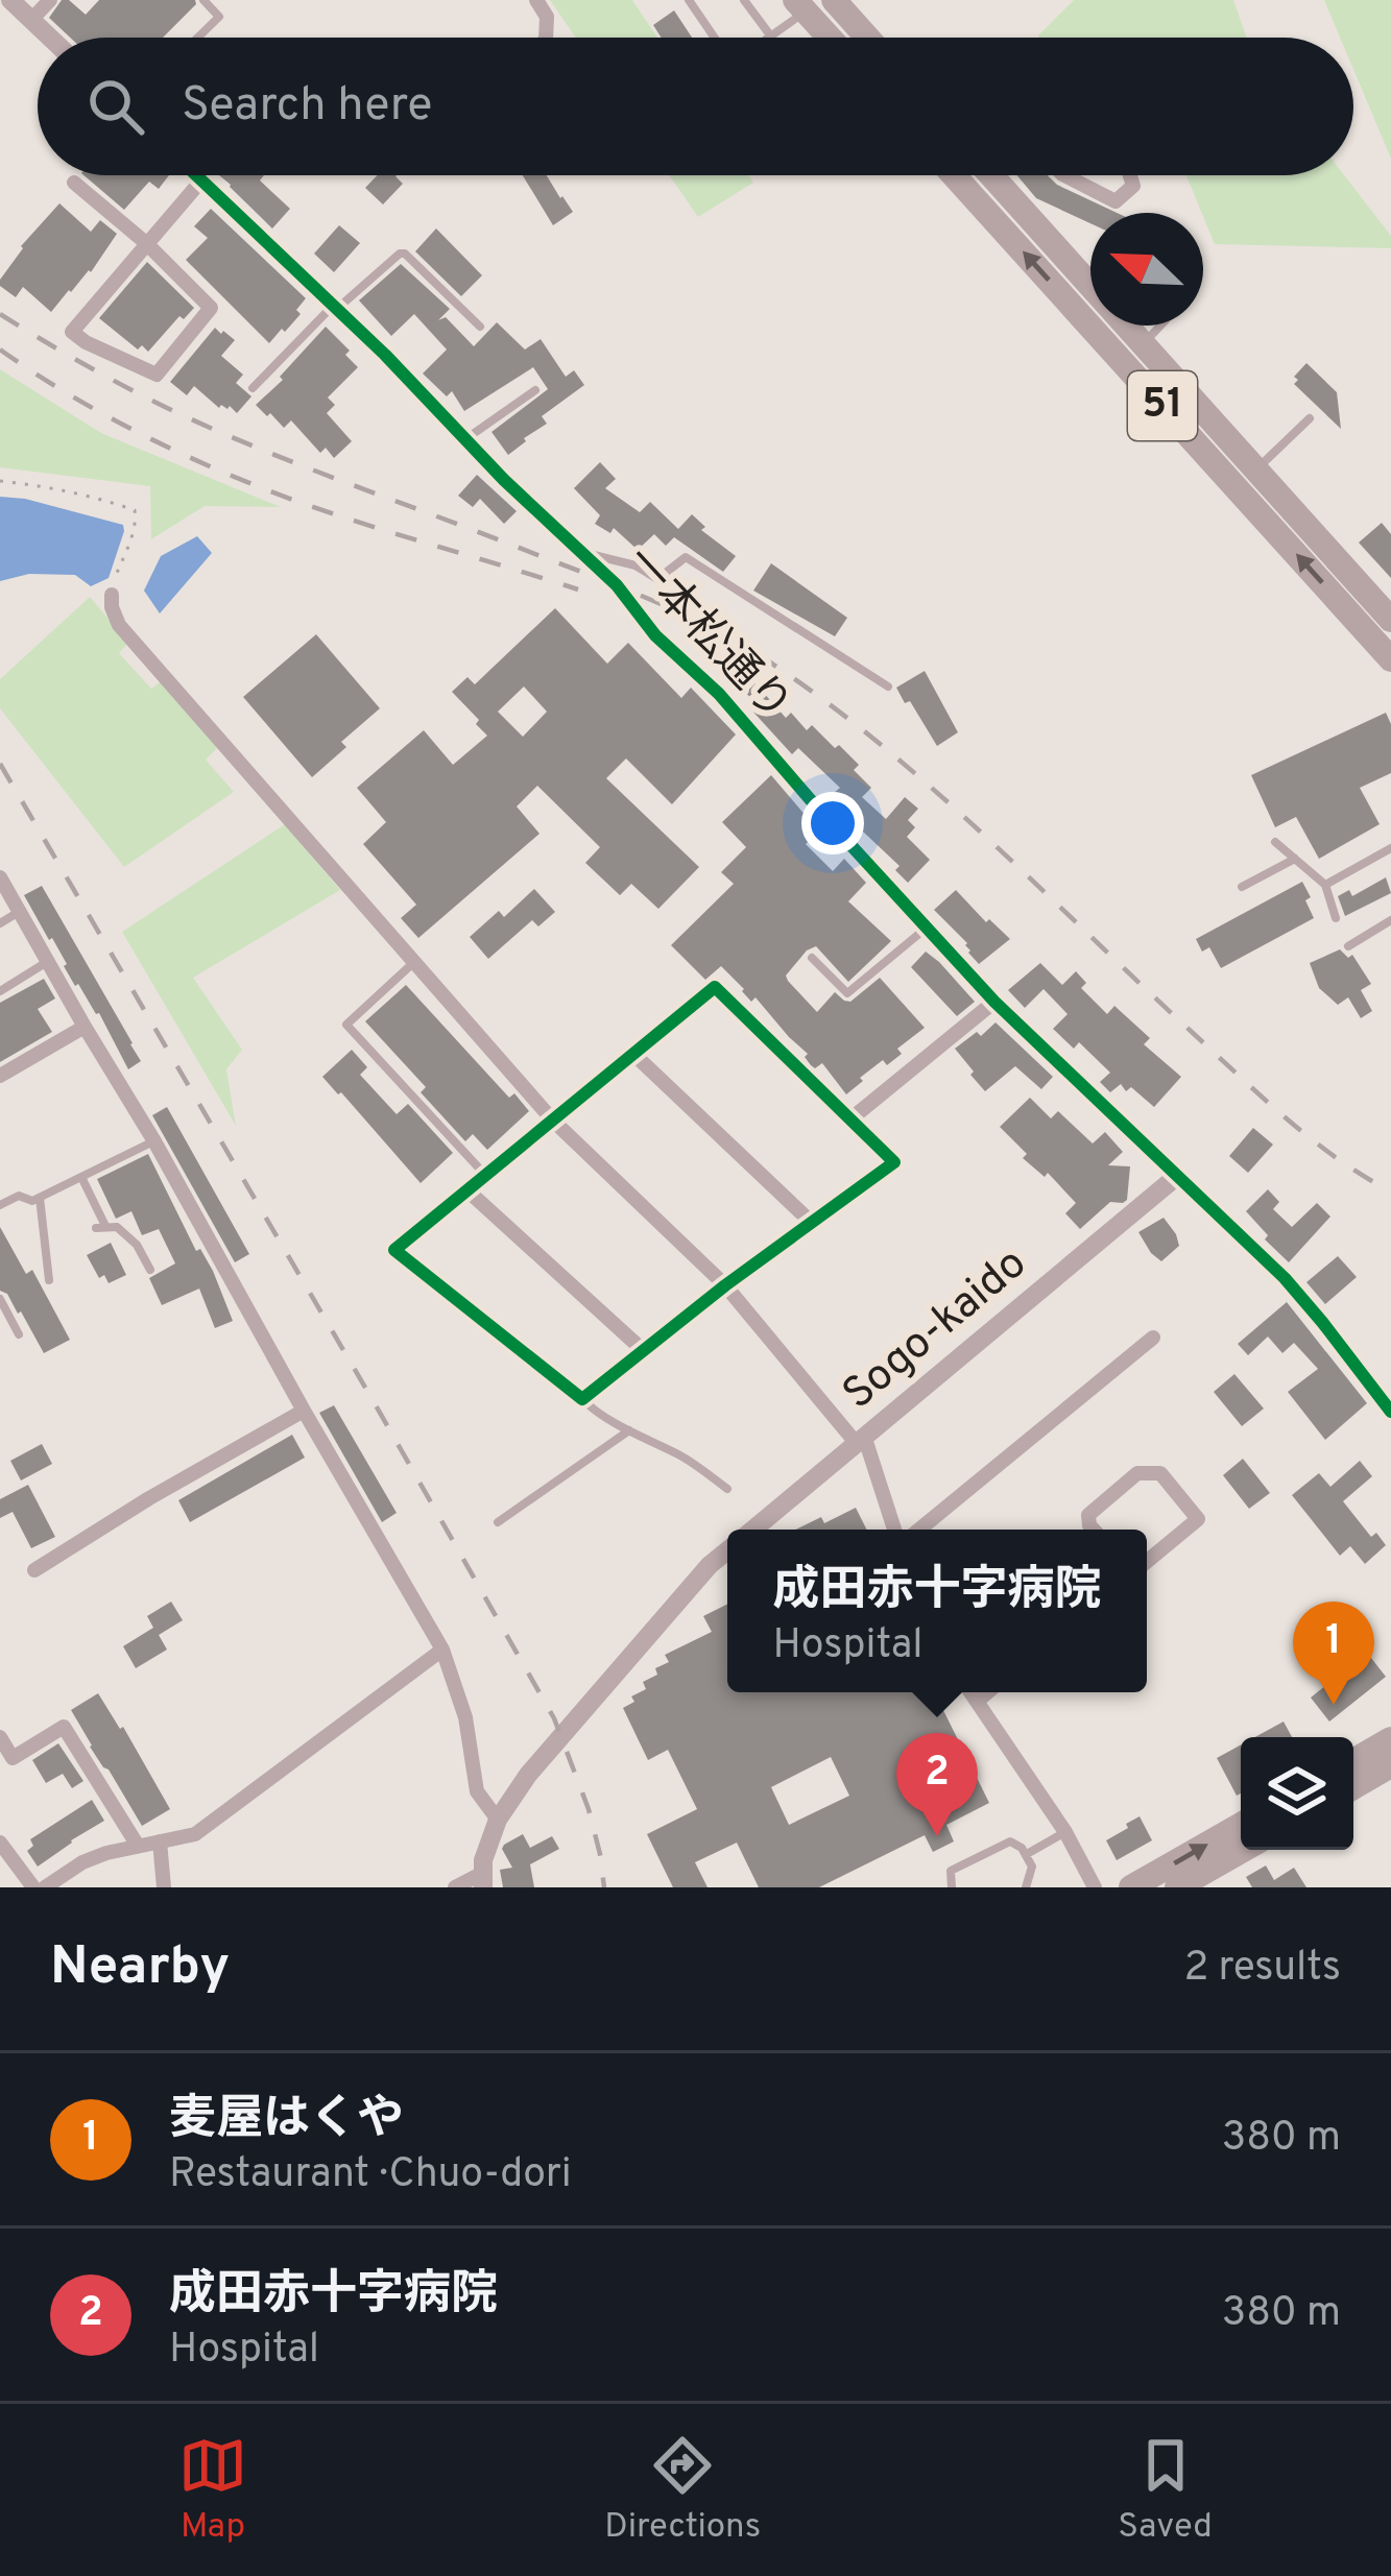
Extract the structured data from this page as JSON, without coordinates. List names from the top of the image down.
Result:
{
  "streets": {
    "highway": ["51"],
    "street": ["一本松通り", "Sogo-kaido"]
  },
  "crossings": [
    ["一本松通り", "Sogo-kaido"]
  ],
  "north": "top left",
  "page": {
    "search": "Search here",
    "popup": ["成田赤十字病院", "Hospital"],
    "pins": ["1", "2"],
    "heading": ["Nearby", "2 results"],
    "list": [
      {
        "mark": "1",
        "name": "麦屋はくや",
        "note": "Restaurant · Chuo-dori",
        "value": "380 m"
      },
      {
        "mark": "2",
        "name": "成田赤十字病院",
        "note": "Hospital",
        "value": "380 m"
      }
    ],
    "nav": ["Map", "Directions", "Saved"]
  }
}
